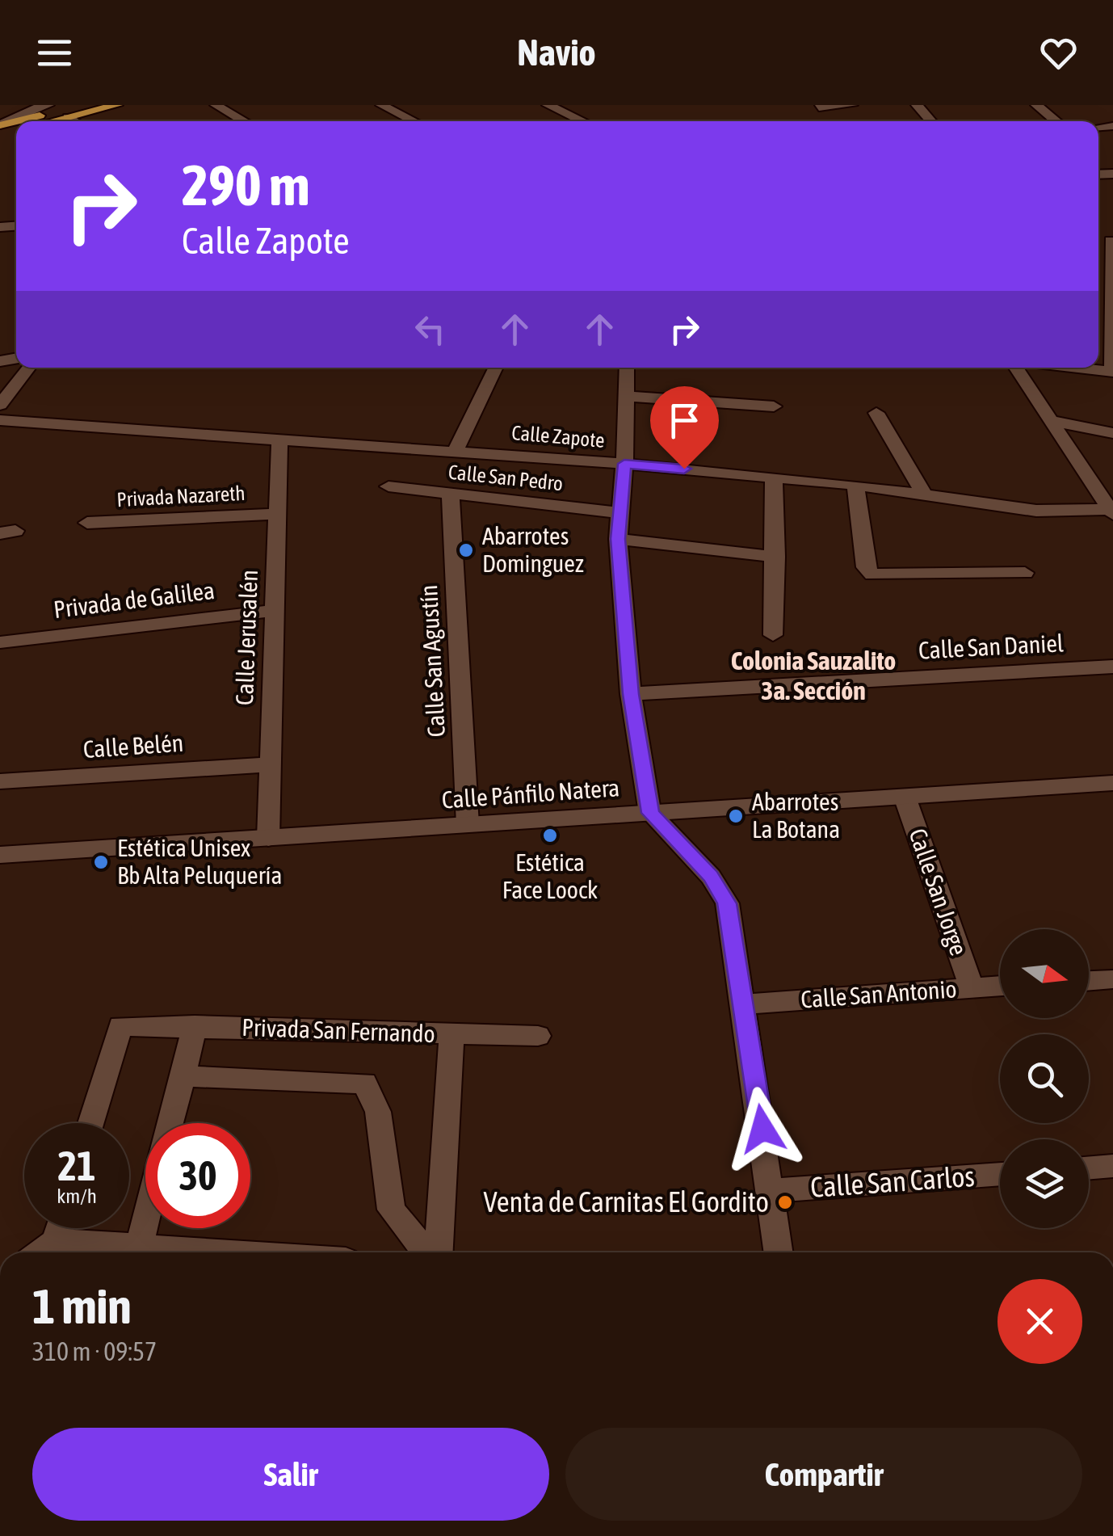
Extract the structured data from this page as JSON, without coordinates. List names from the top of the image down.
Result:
{
  "streets": {
    "street": [
      "Calle Zapote",
      "Calle San Pedro",
      "Privada Nazareth",
      "Privada de Galilea",
      "Calle Jerusalén",
      "Calle San Daniel",
      "Calle San Agustín",
      "Calle Belén",
      "Calle Pánfilo Natera",
      "Calle San Jorge",
      "Calle San Antonio",
      "Privada San Fernando",
      "Calle San Carlos"
    ]
  },
  "crossings": [
    ["Calle Zapote", "Calle Jerusalén"],
    ["Calle San Pedro", "Calle San Agustín"],
    ["Privada Nazareth", "Calle Jerusalén"],
    ["Privada de Galilea", "Calle Jerusalén"],
    ["Calle Jerusalén", "Calle Belén"],
    ["Calle Jerusalén", "Calle Pánfilo Natera"],
    ["Calle San Agustín", "Calle Pánfilo Natera"],
    ["Calle Pánfilo Natera", "Calle San Jorge"],
    ["Calle San Jorge", "Calle San Antonio"]
  ],
  "districts": ["Colonia Sauzalito 3a. Sección"],
  "places": [
    "Abarrotes Dominguez",
    "Abarrotes La Botana",
    "Estética Face Loock",
    "Estética Unisex Bb Alta Peluquería",
    "Venta de Carnitas El Gordito"
  ],
  "north": "right",
  "page": {
    "header": "Navio",
    "turn": ["290 m", "Calle Zapote"],
    "speed": "21 km/h",
    "limit": "30",
    "heading": ["1 min", "310 m · 09:57"],
    "buttons": ["Salir", "Compartir"]
  }
}
